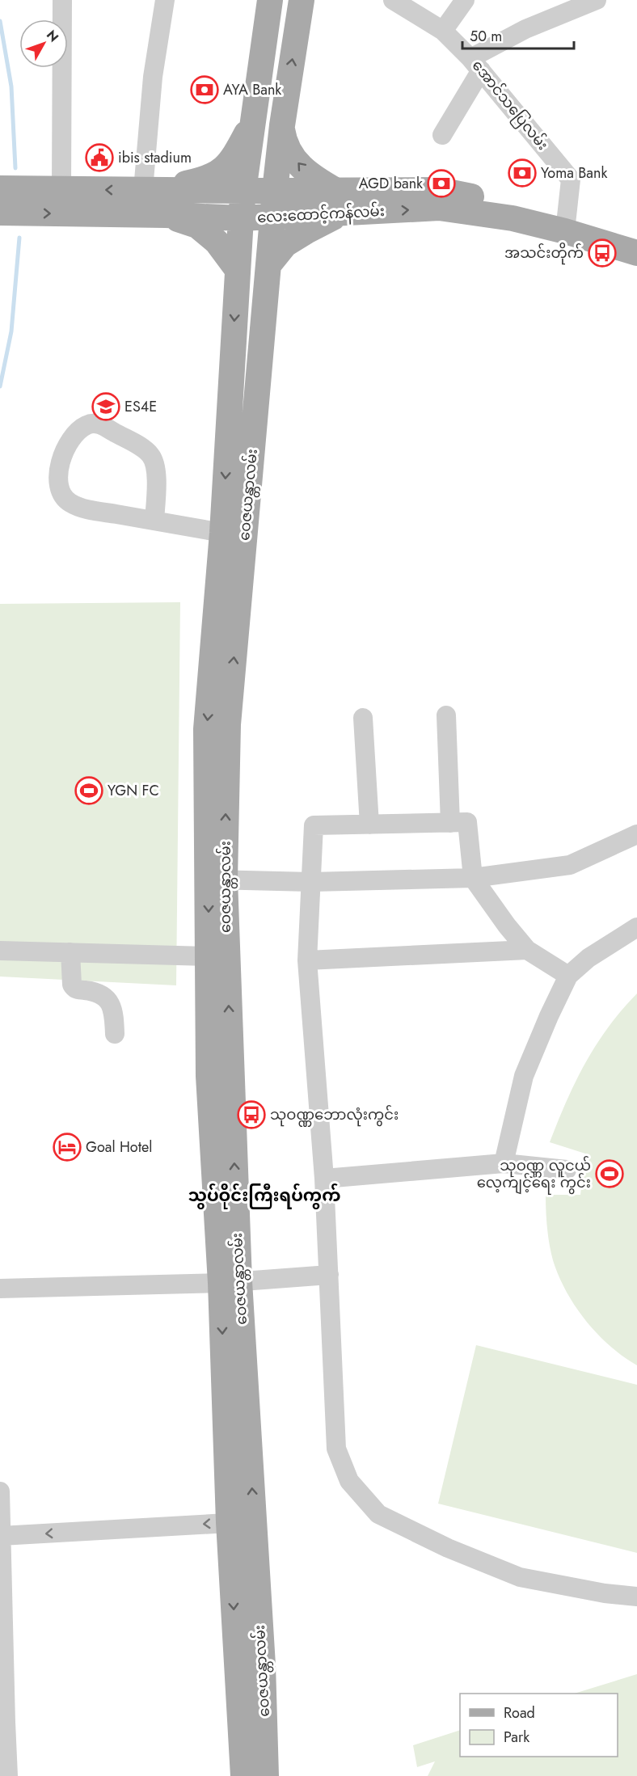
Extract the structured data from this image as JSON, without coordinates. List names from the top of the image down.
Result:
{
  "streets": {
    "main road": ["လေးထောင့်ကန်လမ်း", "ဝေဇယန္တာလမ်း"],
    "street": ["အောင်သပြေလမ်း"]
  },
  "crossings": [
    ["အောင်သပြေလမ်း", "လေးထောင့်ကန်လမ်း"],
    ["လေးထောင့်ကန်လမ်း", "ဝေဇယန္တာလမ်း"]
  ],
  "districts": ["သွပ်ဝိုင်းကြီးရပ်ကွက်"],
  "places": {
    "bank": ["AYA Bank", "Yoma Bank", "AGD bank"],
    "public building": ["ibis stadium"],
    "bus stop": ["အသင်းတိုက်", "သုဝဏ္ဏဘောလုံးကွင်း"],
    "school or university": ["ES4E"],
    "sports": ["YGN FC", "သုဝဏ္ဏ လူငယ် လေ့ကျင့်ရေး ကွင်း"],
    "hotel": ["Goal Hotel"]
  },
  "legend": ["Road", "Park"],
  "scale_bar": "50 m",
  "north": "top right"
}
